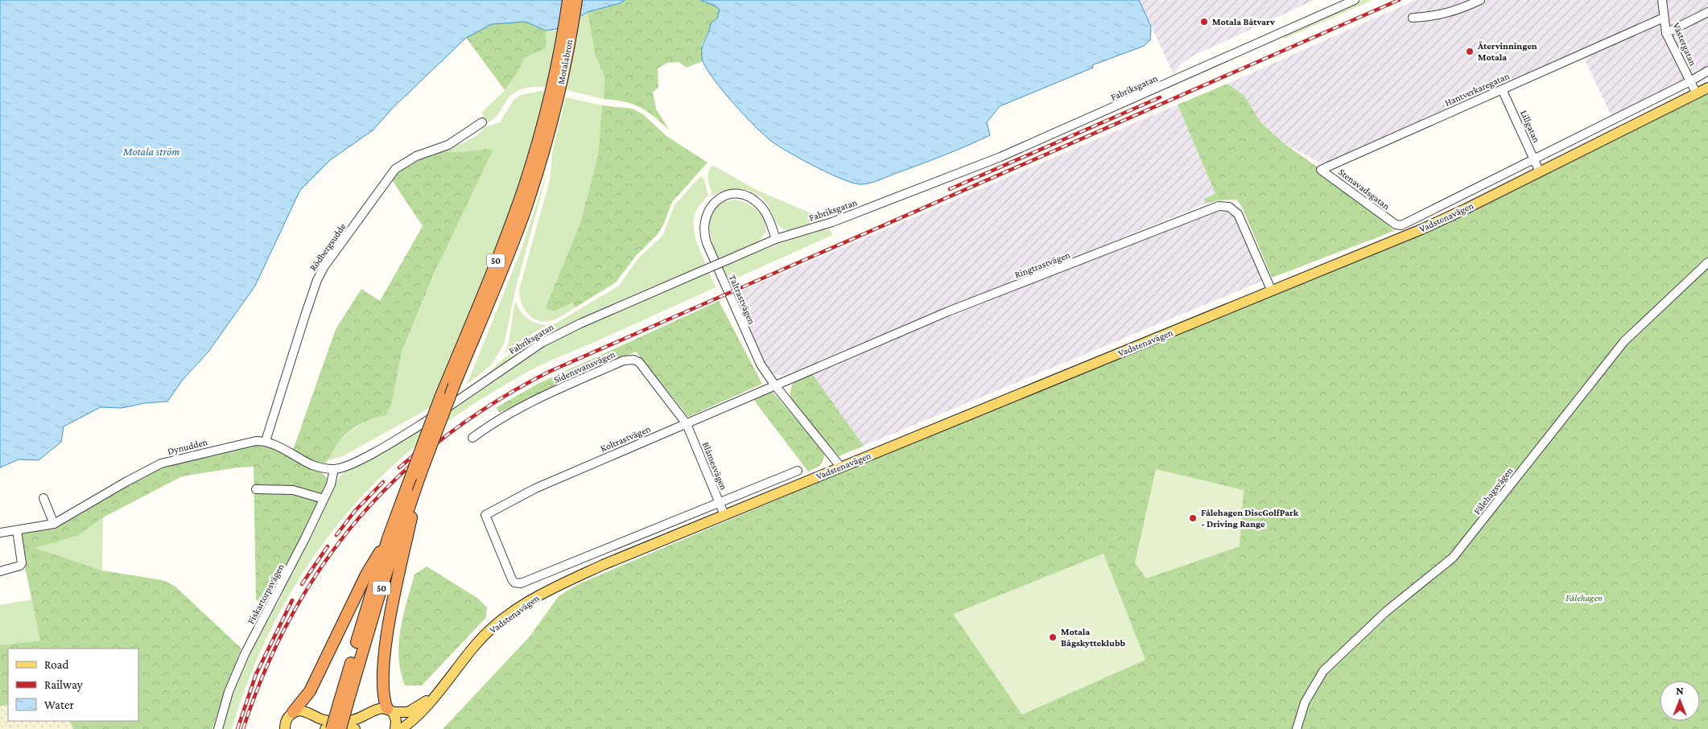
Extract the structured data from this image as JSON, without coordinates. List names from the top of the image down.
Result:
{
  "streets": {
    "highway": ["Motalabron", "50"],
    "main road": ["Vadstenavägen"],
    "street": [
      "Västergatan",
      "Fabriksgatan",
      "Hantverkaregatan",
      "Lillgatan",
      "Stenavadsgatan",
      "Rödbergsudde",
      "Ringtrastvägen",
      "Taltrastvägen",
      "Sidensvansvägen",
      "Koltrastvägen",
      "Dynudden",
      "Blåmesvägen",
      "Fålehagsvägen",
      "Fiskartorpsvägen"
    ]
  },
  "crossings": [
    ["Västergatan", "Hantverkaregatan"],
    ["Västergatan", "Vadstenavägen"],
    ["Motalabron", "50"],
    ["Fabriksgatan", "Taltrastvägen"],
    ["Fabriksgatan", "Fiskartorpsvägen"],
    ["Hantverkaregatan", "Lillgatan"],
    ["Hantverkaregatan", "Stenavadsgatan"],
    ["Lillgatan", "Vadstenavägen"],
    ["Stenavadsgatan", "Vadstenavägen"],
    ["Vadstenavägen", "50"],
    ["Vadstenavägen", "Ringtrastvägen"],
    ["Vadstenavägen", "Taltrastvägen"],
    ["Vadstenavägen", "Koltrastvägen"],
    ["Vadstenavägen", "Blåmesvägen"],
    ["Rödbergsudde", "Dynudden"],
    ["Ringtrastvägen", "Taltrastvägen"],
    ["Ringtrastvägen", "Koltrastvägen"],
    ["Taltrastvägen", "Koltrastvägen"],
    ["Sidensvansvägen", "Koltrastvägen"],
    ["Sidensvansvägen", "Blåmesvägen"],
    ["Koltrastvägen", "Blåmesvägen"]
  ],
  "water": ["Motala ström"],
  "parks": ["Fålehagen"],
  "places": [
    "Motala Båtvarv",
    "Återvinningen Motala",
    "Fålehagen DiscGolfPark - Driving Range",
    "Motala Bågskytteklubb"
  ],
  "legend": ["Road", "Railway", "Water"],
  "north": "top"
}
